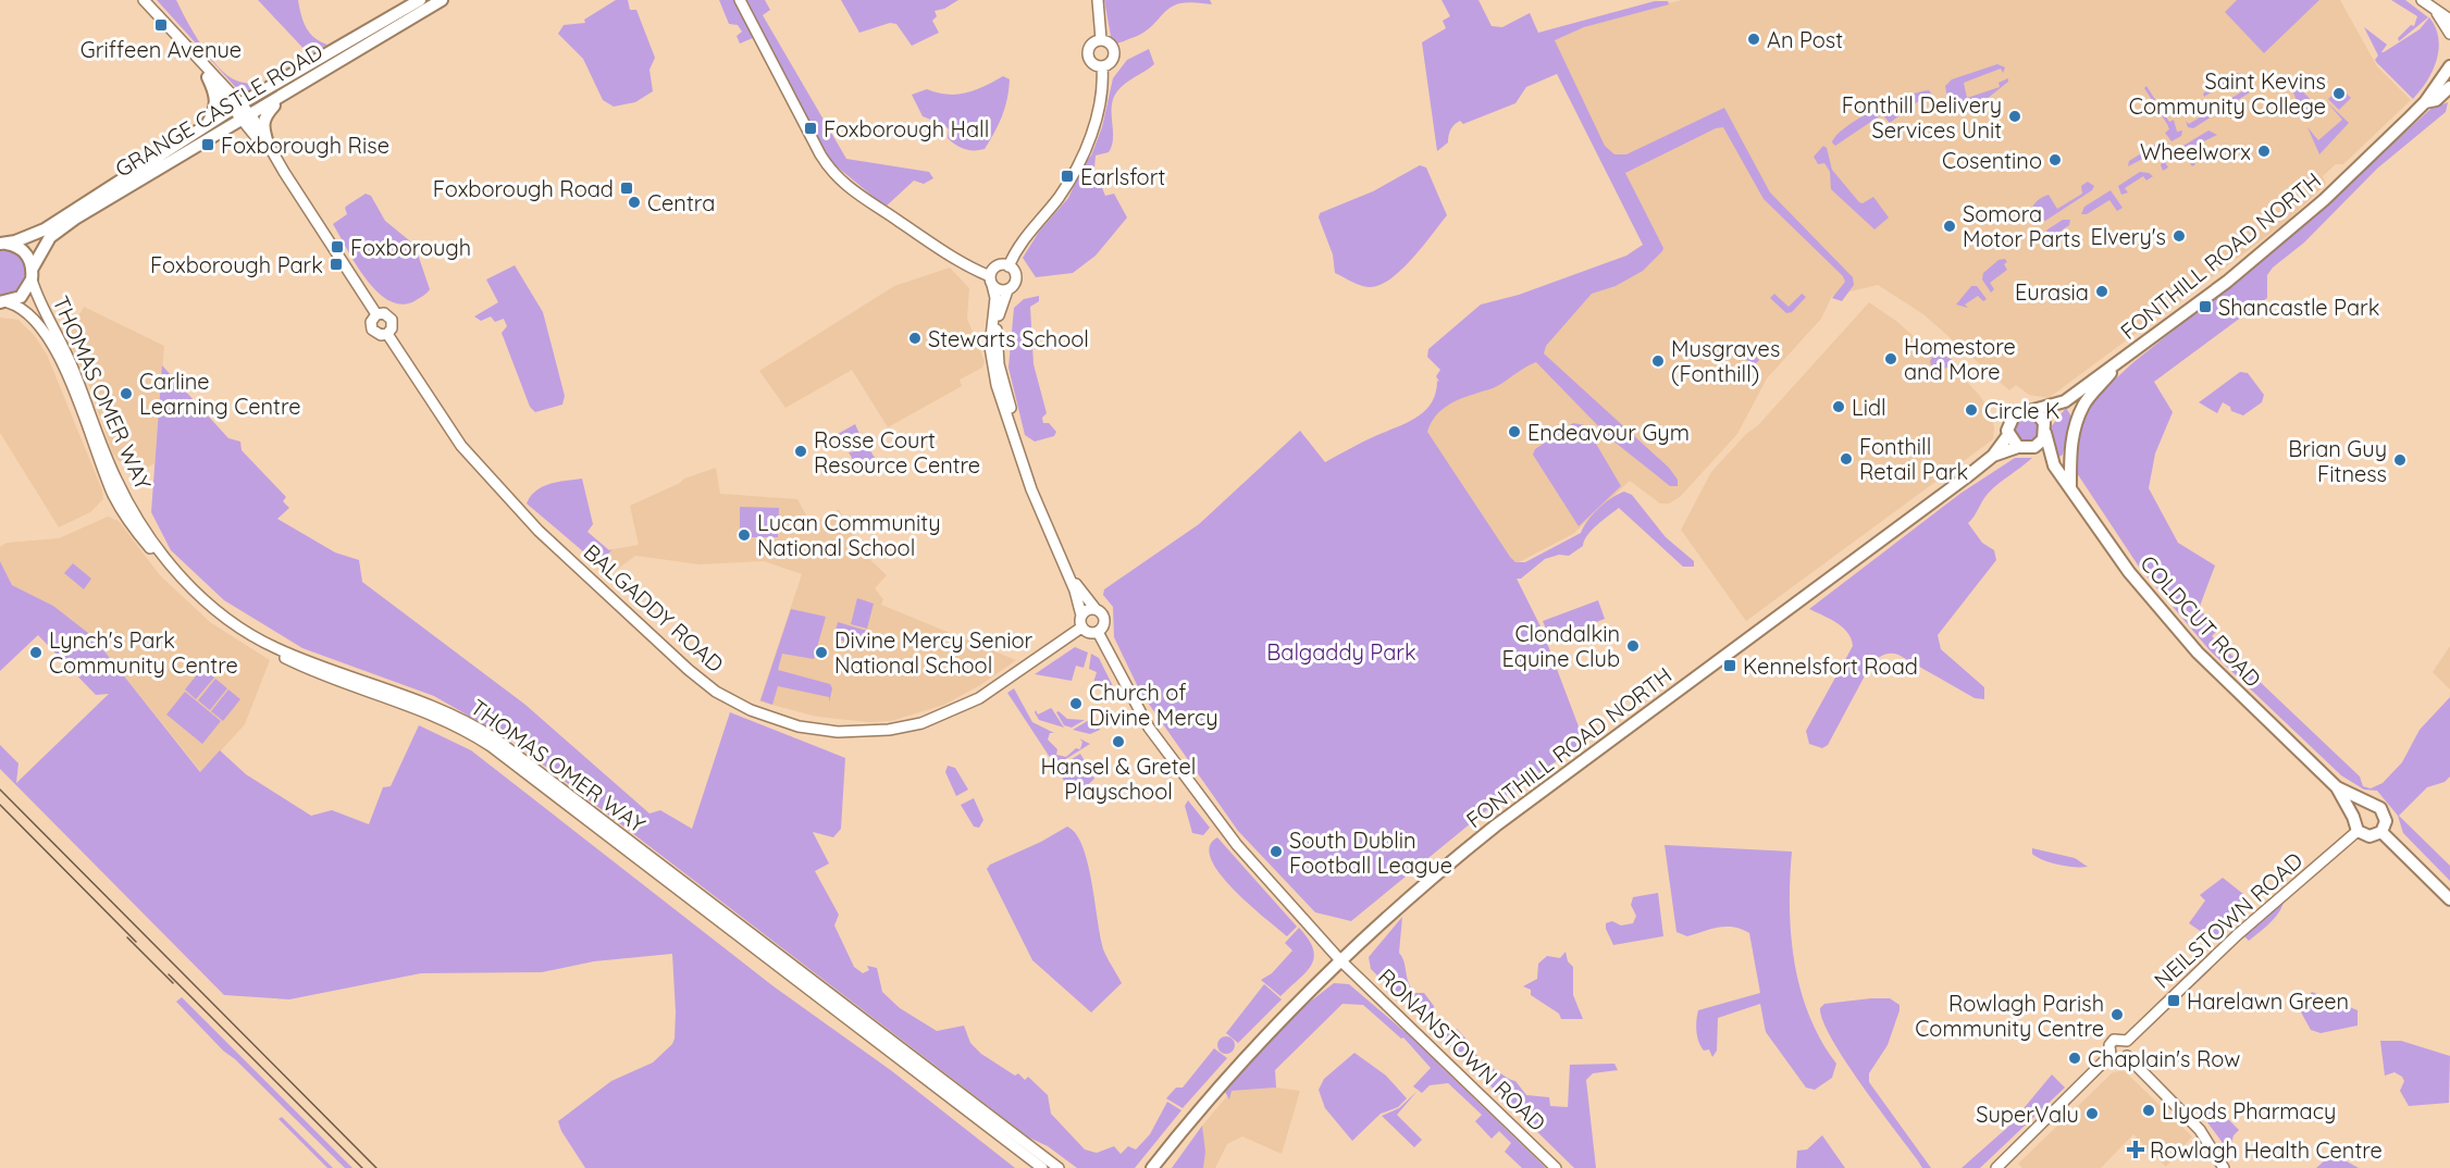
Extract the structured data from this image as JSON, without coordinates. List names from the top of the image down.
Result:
{
  "streets": {
    "main road": ["GRANGE CASTLE ROAD", "FONTHILL ROAD NORTH", "COLDCUT ROAD"],
    "street": [
      "THOMAS OMER WAY",
      "BALGADDY ROAD",
      "NEILSTOWN ROAD",
      "RONANSTOWN ROAD"
    ]
  },
  "crossings": [
    ["GRANGE CASTLE ROAD", "THOMAS OMER WAY"],
    ["FONTHILL ROAD NORTH", "RONANSTOWN ROAD"],
    ["BALGADDY ROAD", "RONANSTOWN ROAD"],
    ["COLDCUT ROAD", "NEILSTOWN ROAD"]
  ],
  "parks": ["Balgaddy Park"],
  "places": {
    "transit": [
      "Griffeen Avenue",
      "Foxborough Hall",
      "Foxborough Rise",
      "Earlsfort",
      "Foxborough Road",
      "Foxborough",
      "Foxborough Park",
      "Shancastle Park",
      "Kennelsfort Road",
      "Harelawn Green"
    ],
    "other": [
      "An Post",
      "Saint Kevins Community College",
      "Fonthill Delivery Services Unit",
      "Wheelworx",
      "Cosentino",
      "Centra",
      "Somora Motor Parts",
      "Elvery's",
      "Eurasia",
      "Stewarts School",
      "Homestore and More",
      "Musgraves (Fonthill)",
      "Carline Learning Centre",
      "Lidl",
      "Circle K",
      "Endeavour Gym",
      "Rosse Court Resource Centre",
      "Fonthill Retail Park",
      "Brian Guy Fitness",
      "Lucan Community National School",
      "Clondalkin Equine Club",
      "Lynch's Park Community Centre",
      "Divine Mercy Senior National School",
      "Church of Divine Mercy",
      "Hansel & Gretel Playschool",
      "South Dublin Football League",
      "Rowlagh Parish Community Centre",
      "Chaplain's Row",
      "Llyods Pharmacy",
      "SuperValu"
    ],
    "health": ["Rowlagh Health Centre"]
  }
}
